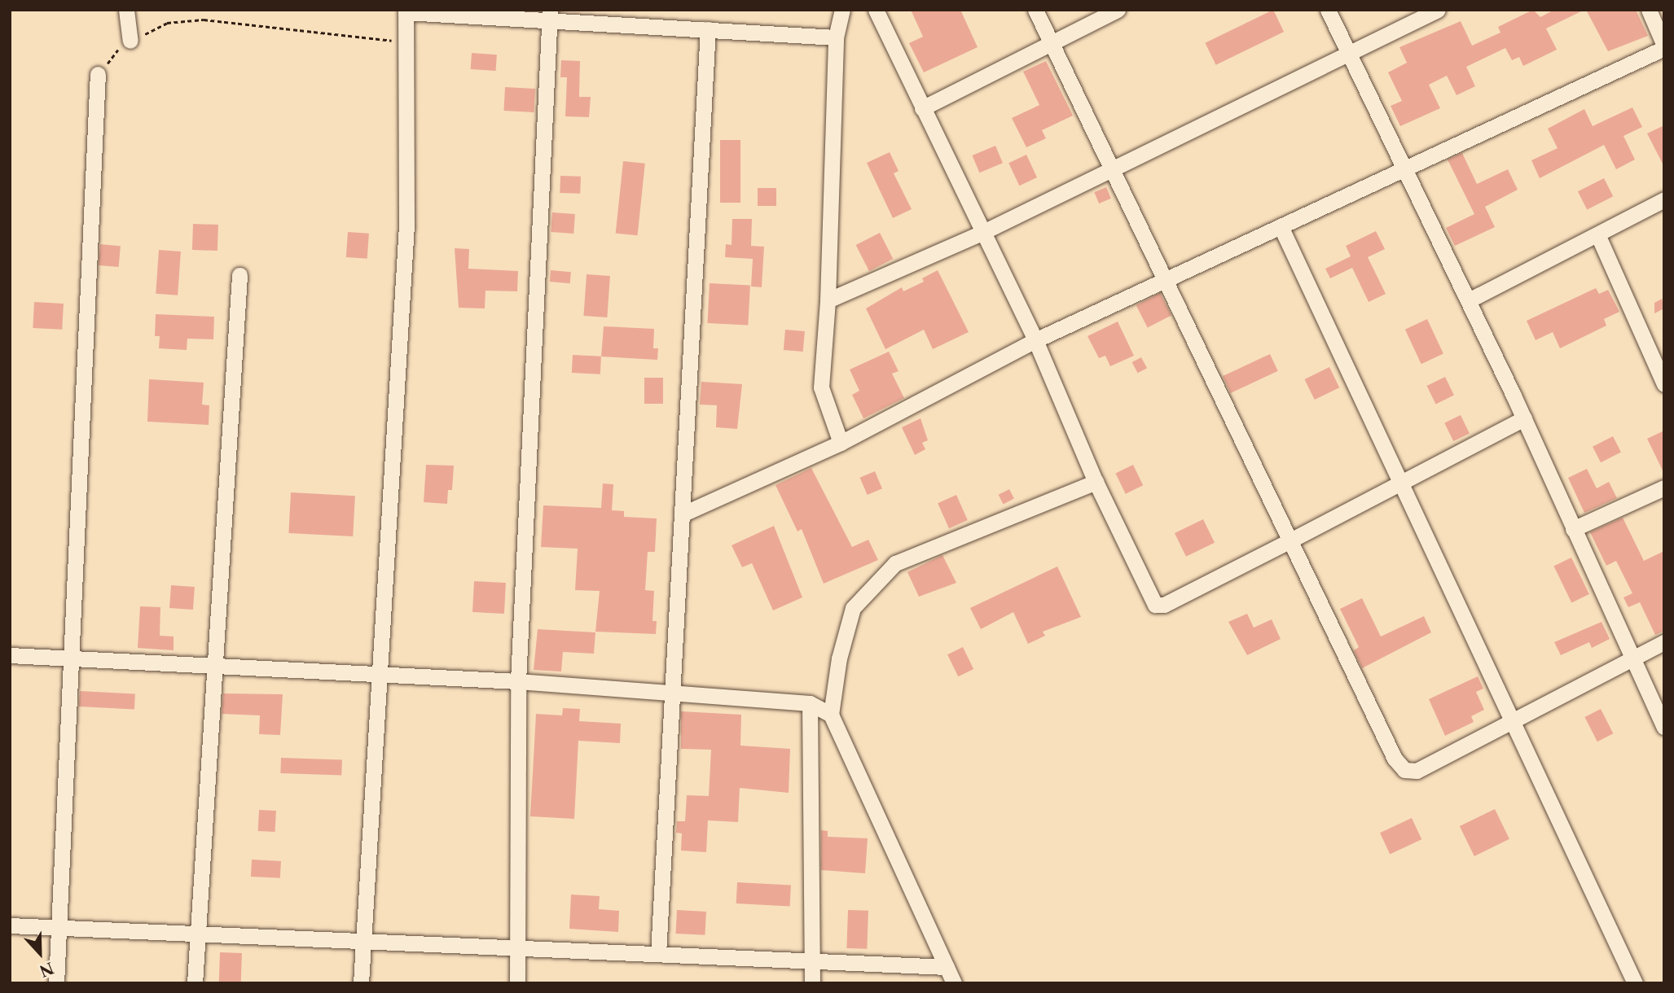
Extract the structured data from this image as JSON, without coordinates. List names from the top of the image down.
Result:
{
  "north": "bottom"
}
